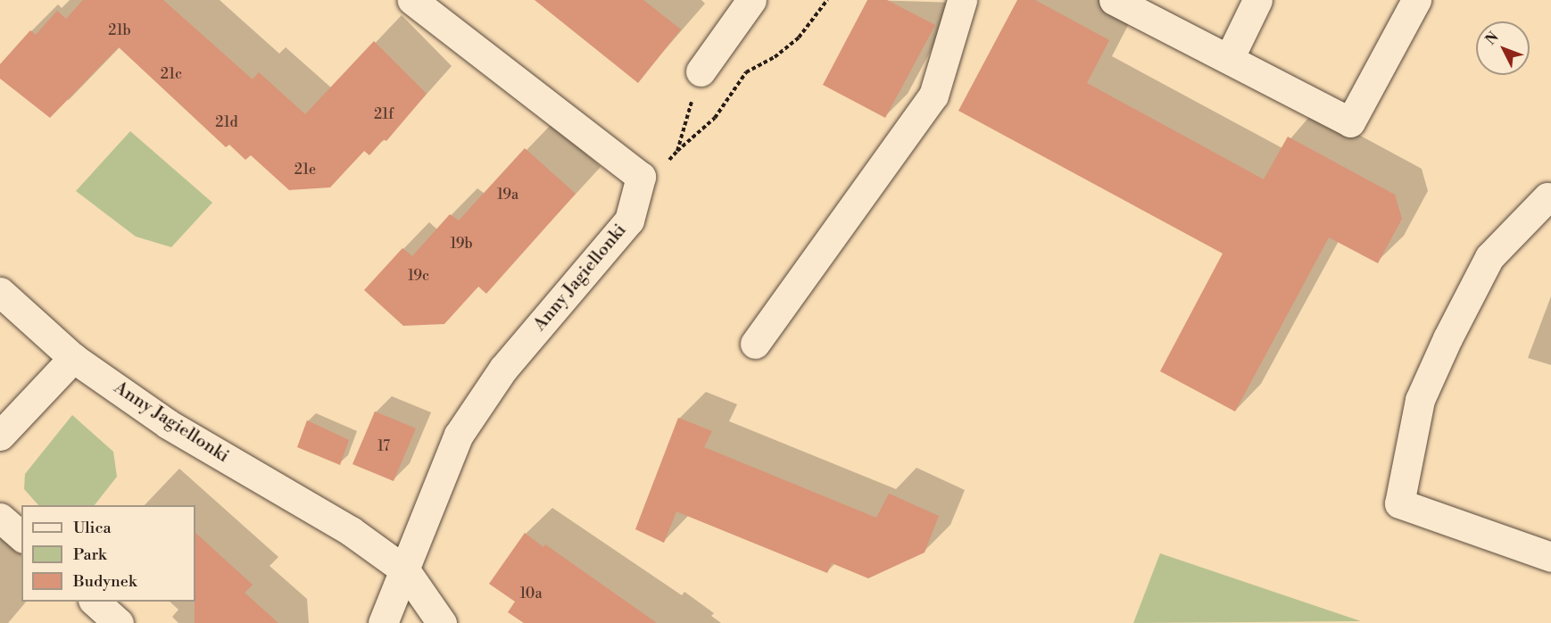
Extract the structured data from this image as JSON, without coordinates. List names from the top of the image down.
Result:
{
  "streets": {
    "street": ["Anny Jagiellonki"]
  },
  "house_numbers": [
    "21b",
    "21c",
    "21f",
    "21d",
    "21e",
    "19a",
    "19b",
    "19c",
    "17",
    "10a"
  ],
  "legend": ["Ulica", "Park", "Budynek"],
  "north": "top left"
}
